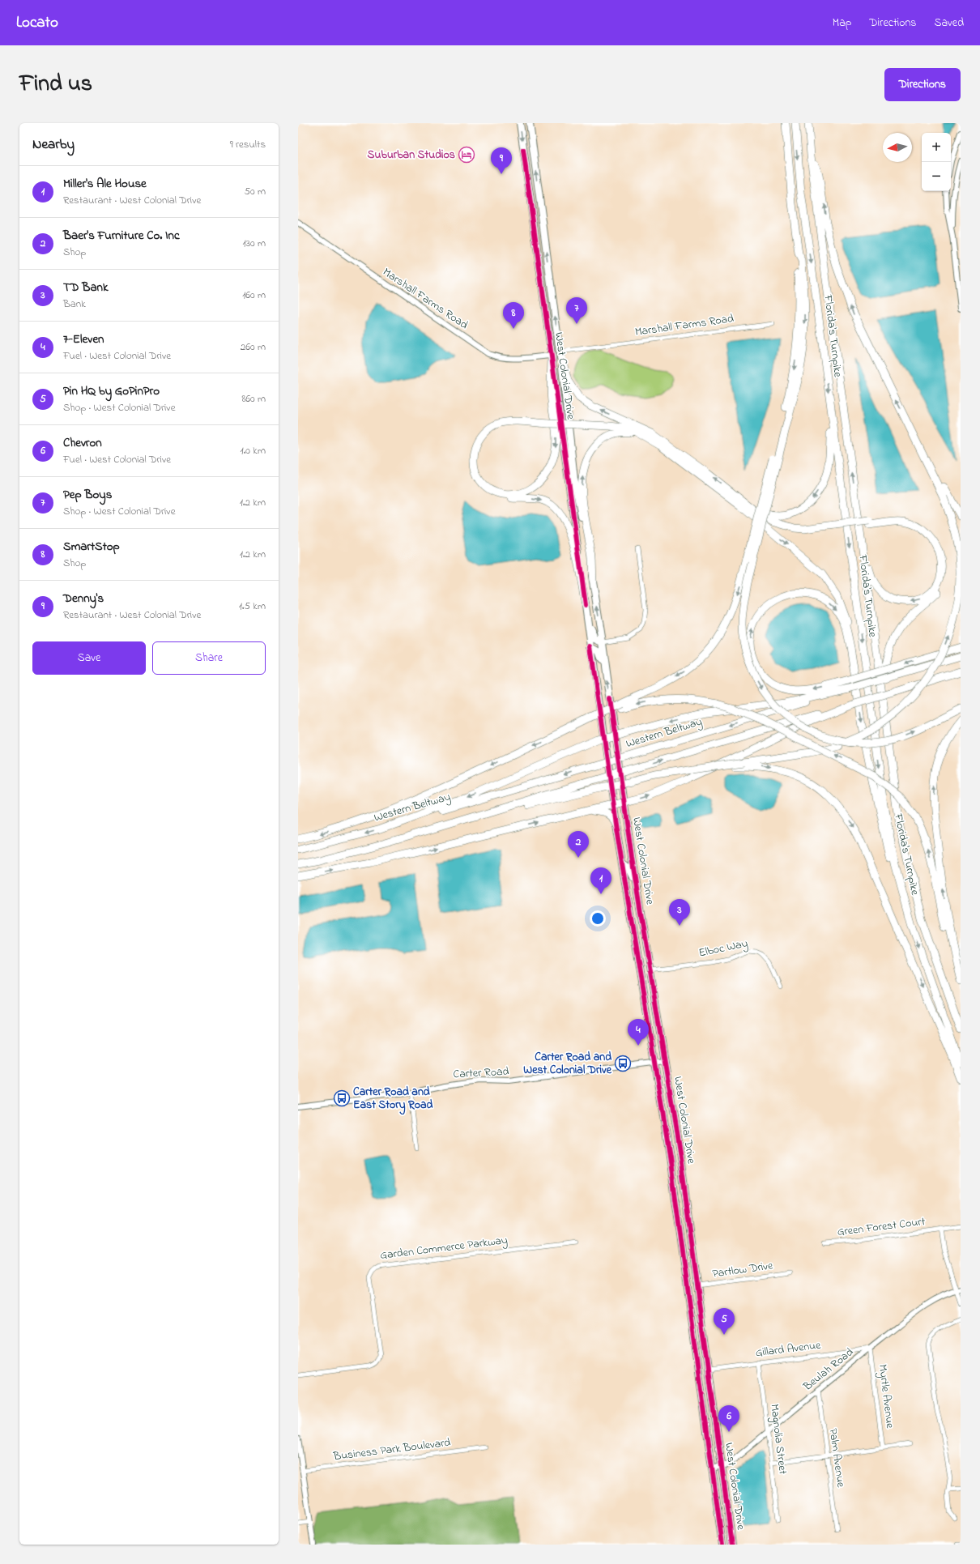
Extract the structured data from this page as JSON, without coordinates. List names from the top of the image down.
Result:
{
  "streets": {
    "highway": ["Florida's Turnpike", "West Colonial Drive", "Western Beltway"],
    "street": [
      "Marshall Farms Road",
      "Elboc Way",
      "Carter Road",
      "Green Forest Court",
      "Garden Commerce Parkway",
      "Partlow Drive",
      "Gillard Avenue",
      "Beulah Road",
      "Myrtle Avenue",
      "Magnolia Street",
      "Business Park Boulevard",
      "Palm Avenue"
    ]
  },
  "crossings": [
    ["Marshall Farms Road", "West Colonial Drive"],
    ["West Colonial Drive", "Elboc Way"],
    ["West Colonial Drive", "Carter Road"],
    ["West Colonial Drive", "Partlow Drive"],
    ["West Colonial Drive", "Gillard Avenue"],
    ["West Colonial Drive", "Beulah Road"],
    ["Gillard Avenue", "Beulah Road"],
    ["Gillard Avenue", "Myrtle Avenue"],
    ["Gillard Avenue", "Magnolia Street"],
    ["Beulah Road", "Myrtle Avenue"],
    ["Beulah Road", "Magnolia Street"],
    ["Beulah Road", "Palm Avenue"]
  ],
  "places": {
    "hotel": ["Suburban Studios"],
    "bus stop": ["Carter Road and West Colonial Drive", "Carter Road and East Story Road"]
  },
  "north": "left",
  "page": {
    "header": "Locato",
    "nav": ["Map", "Directions", "Saved"],
    "title": "Find us",
    "buttons": [
      "Directions",
      ["Save", "Share"]
    ],
    "heading": ["Nearby", "9 results"],
    "map_buttons": ["+", "−"],
    "pins": [
      "9",
      "7",
      "8",
      "2",
      "1",
      "3",
      "4",
      "5",
      "6"
    ],
    "list": [
      {
        "mark": "1",
        "name": "Miller's Ale House",
        "note": "Restaurant · West Colonial Drive",
        "value": "50 m"
      },
      {
        "mark": "2",
        "name": "Baer's Furniture Co. Inc",
        "note": "Shop",
        "value": "130 m"
      },
      {
        "mark": "3",
        "name": "TD Bank",
        "note": "Bank",
        "value": "160 m"
      },
      {
        "mark": "4",
        "name": "7-Eleven",
        "note": "Fuel · West Colonial Drive",
        "value": "260 m"
      },
      {
        "mark": "5",
        "name": "Pin HQ by GoPinPro",
        "note": "Shop · West Colonial Drive",
        "value": "860 m"
      },
      {
        "mark": "6",
        "name": "Chevron",
        "note": "Fuel · West Colonial Drive",
        "value": "1.0 km"
      },
      {
        "mark": "7",
        "name": "Pep Boys",
        "note": "Shop · West Colonial Drive",
        "value": "1.2 km"
      },
      {
        "mark": "8",
        "name": "SmartStop",
        "note": "Shop",
        "value": "1.2 km"
      },
      {
        "mark": "9",
        "name": "Denny's",
        "note": "Restaurant · West Colonial Drive",
        "value": "1.5 km"
      }
    ]
  }
}
